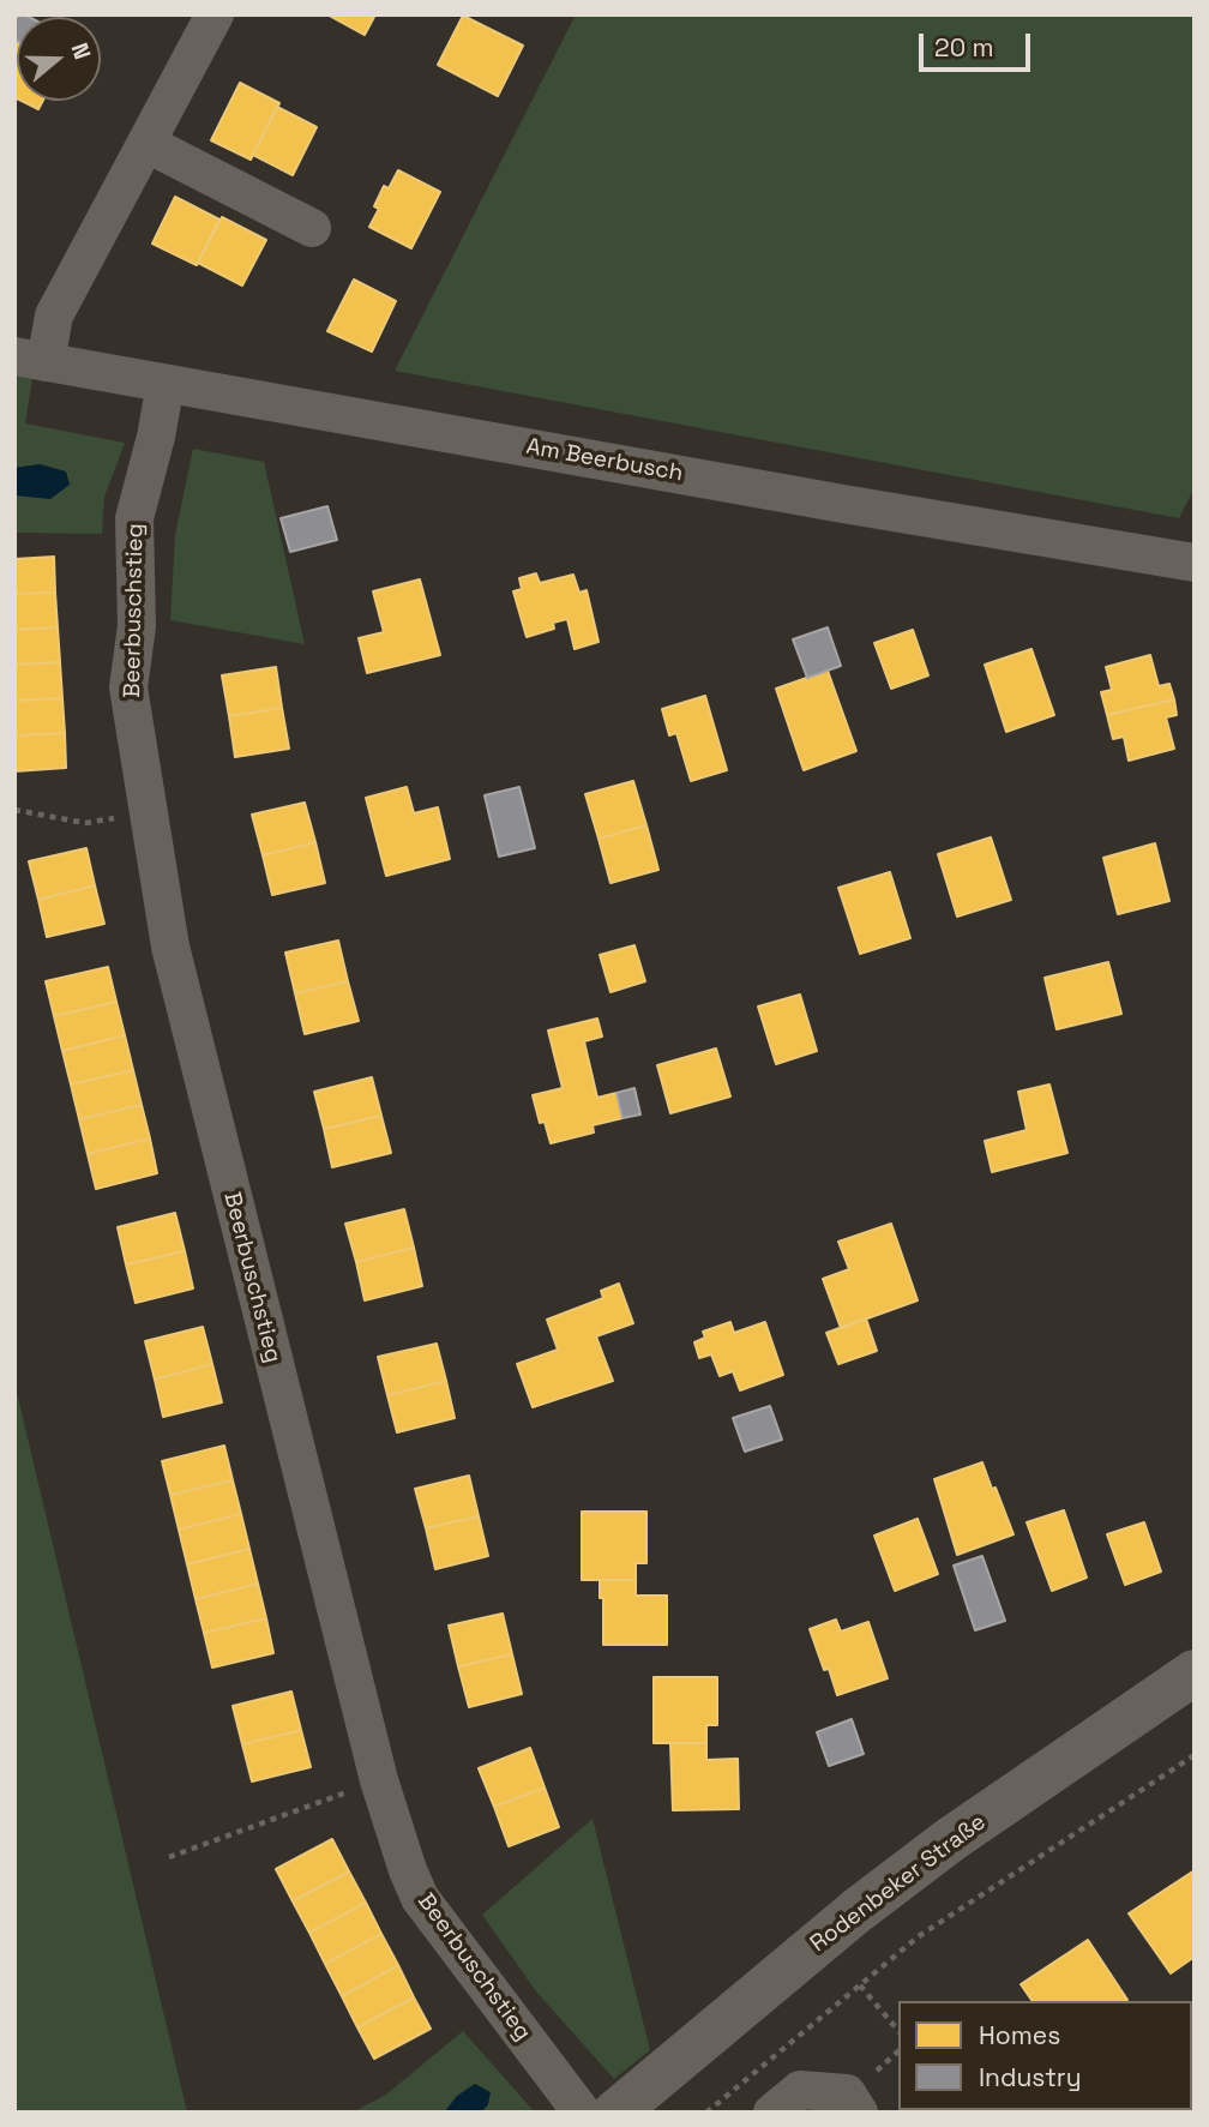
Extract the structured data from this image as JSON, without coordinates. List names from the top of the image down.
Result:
{
  "streets": {
    "street": ["Am Beerbusch", "Beerbuschstieg", "Rodenbeker Straße"]
  },
  "crossings": [
    ["Am Beerbusch", "Beerbuschstieg"]
  ],
  "legend": ["Homes", "Industry"],
  "scale_bar": "20 m",
  "north": "right"
}
